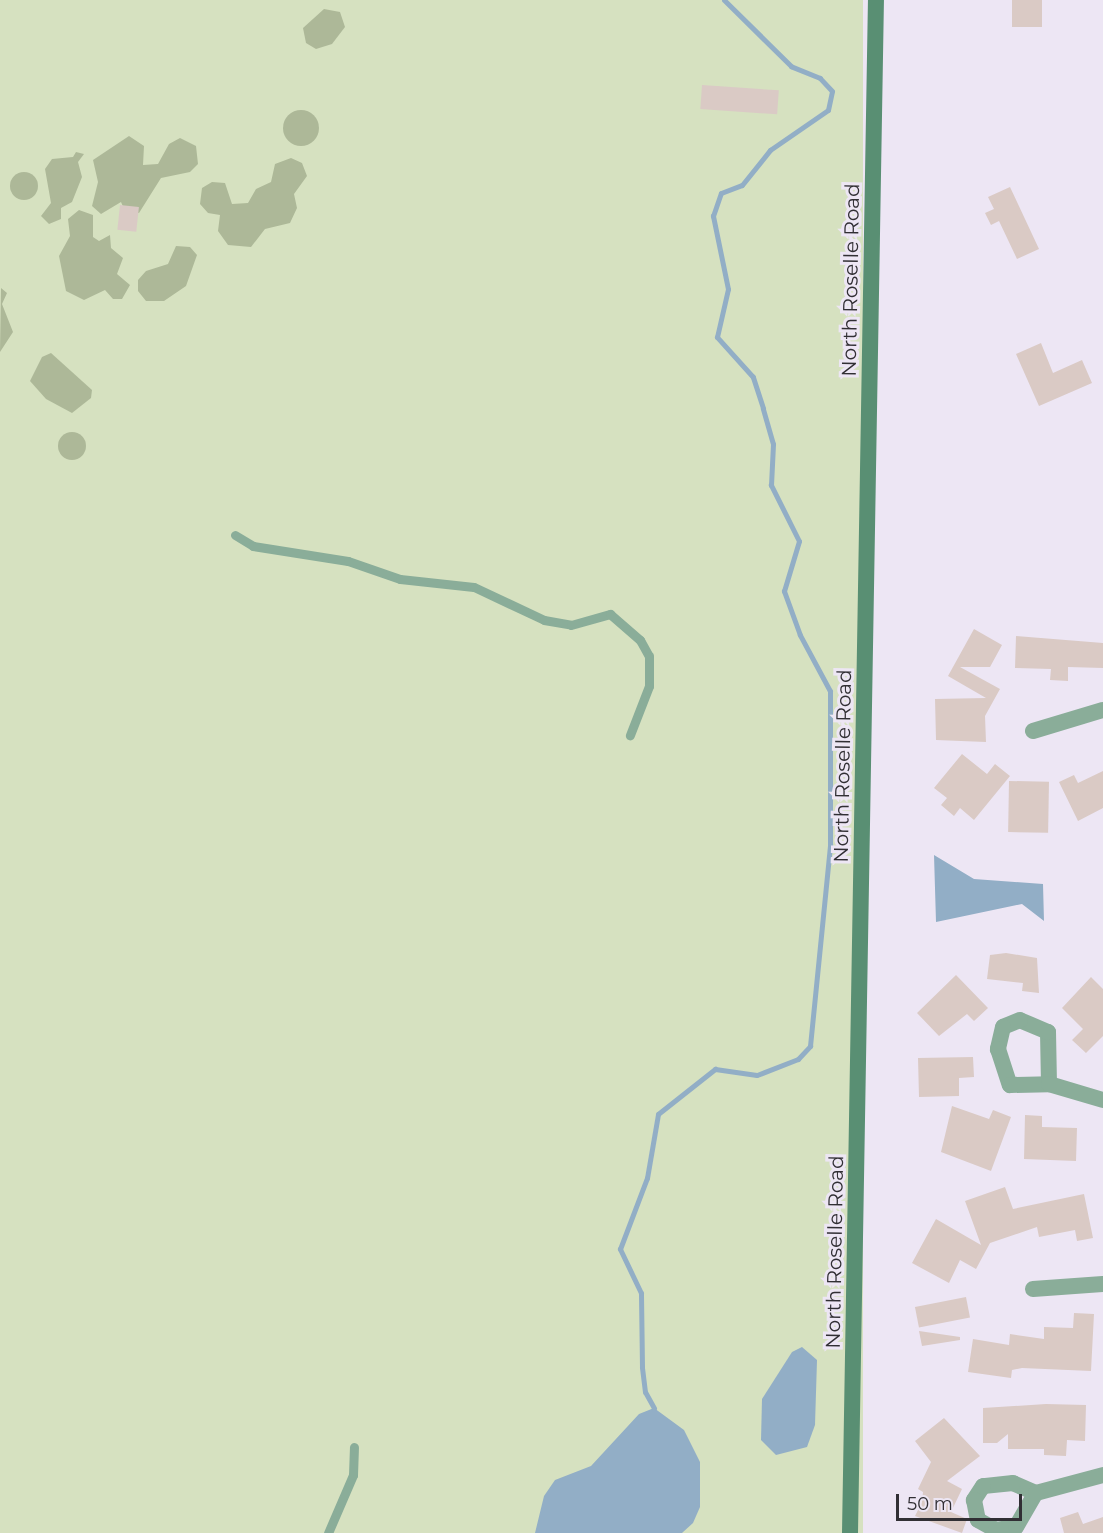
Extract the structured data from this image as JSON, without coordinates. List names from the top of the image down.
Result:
{
  "streets": {
    "main road": ["North Roselle Road"]
  },
  "scale_bar": "50 m"
}
